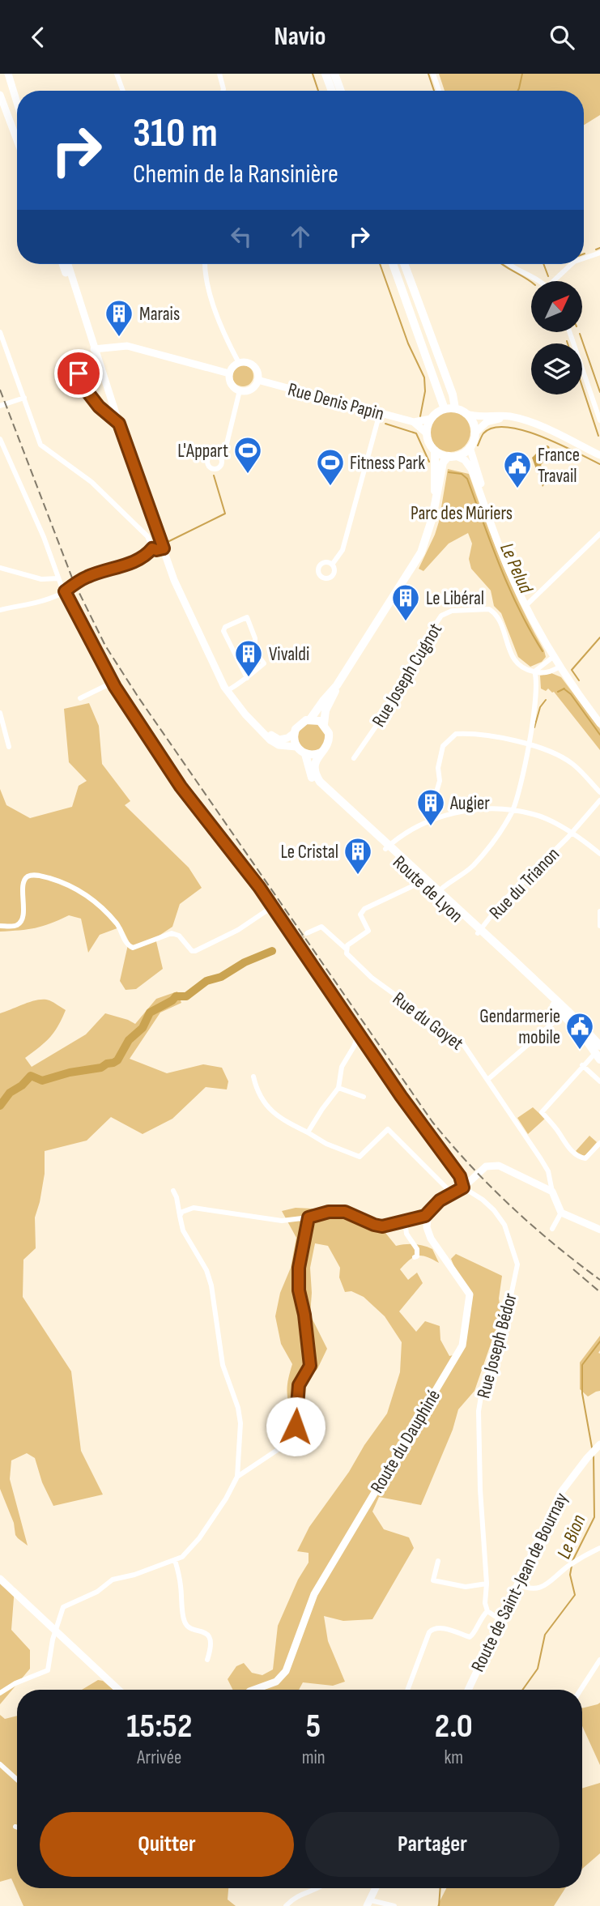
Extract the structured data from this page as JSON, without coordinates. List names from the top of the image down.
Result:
{
  "streets": {
    "main road": [
      "Rue Denis Papin",
      "Route de Lyon",
      "Route du Dauphiné",
      "Route de Saint-Jean de Bournay"
    ],
    "street": [
      "Rue Joseph Cugnot",
      "Rue du Trianon",
      "Rue du Goyet",
      "Rue Joseph Bédor"
    ]
  },
  "crossings": [
    ["Rue du Trianon", "Route de Lyon"]
  ],
  "water": ["Le Pelud", "Le Bion"],
  "parks": ["Parc des Mûriers"],
  "places": {
    "building": [
      "Marais",
      "Le Libéral",
      "Vivaldi",
      "Augier",
      "Le Cristal"
    ],
    "sports": ["L'Appart", "Fitness Park"],
    "public building": ["France Travail", "Gendarmerie mobile"]
  },
  "north": "top right",
  "page": {
    "header": "Navio",
    "turn": ["310 m", "Chemin de la Ransinière"],
    "eta": [
      "15:52",
      "Arrivée",
      "5",
      "min",
      "2.0",
      "km"
    ],
    "buttons": ["Quitter", "Partager"]
  }
}
